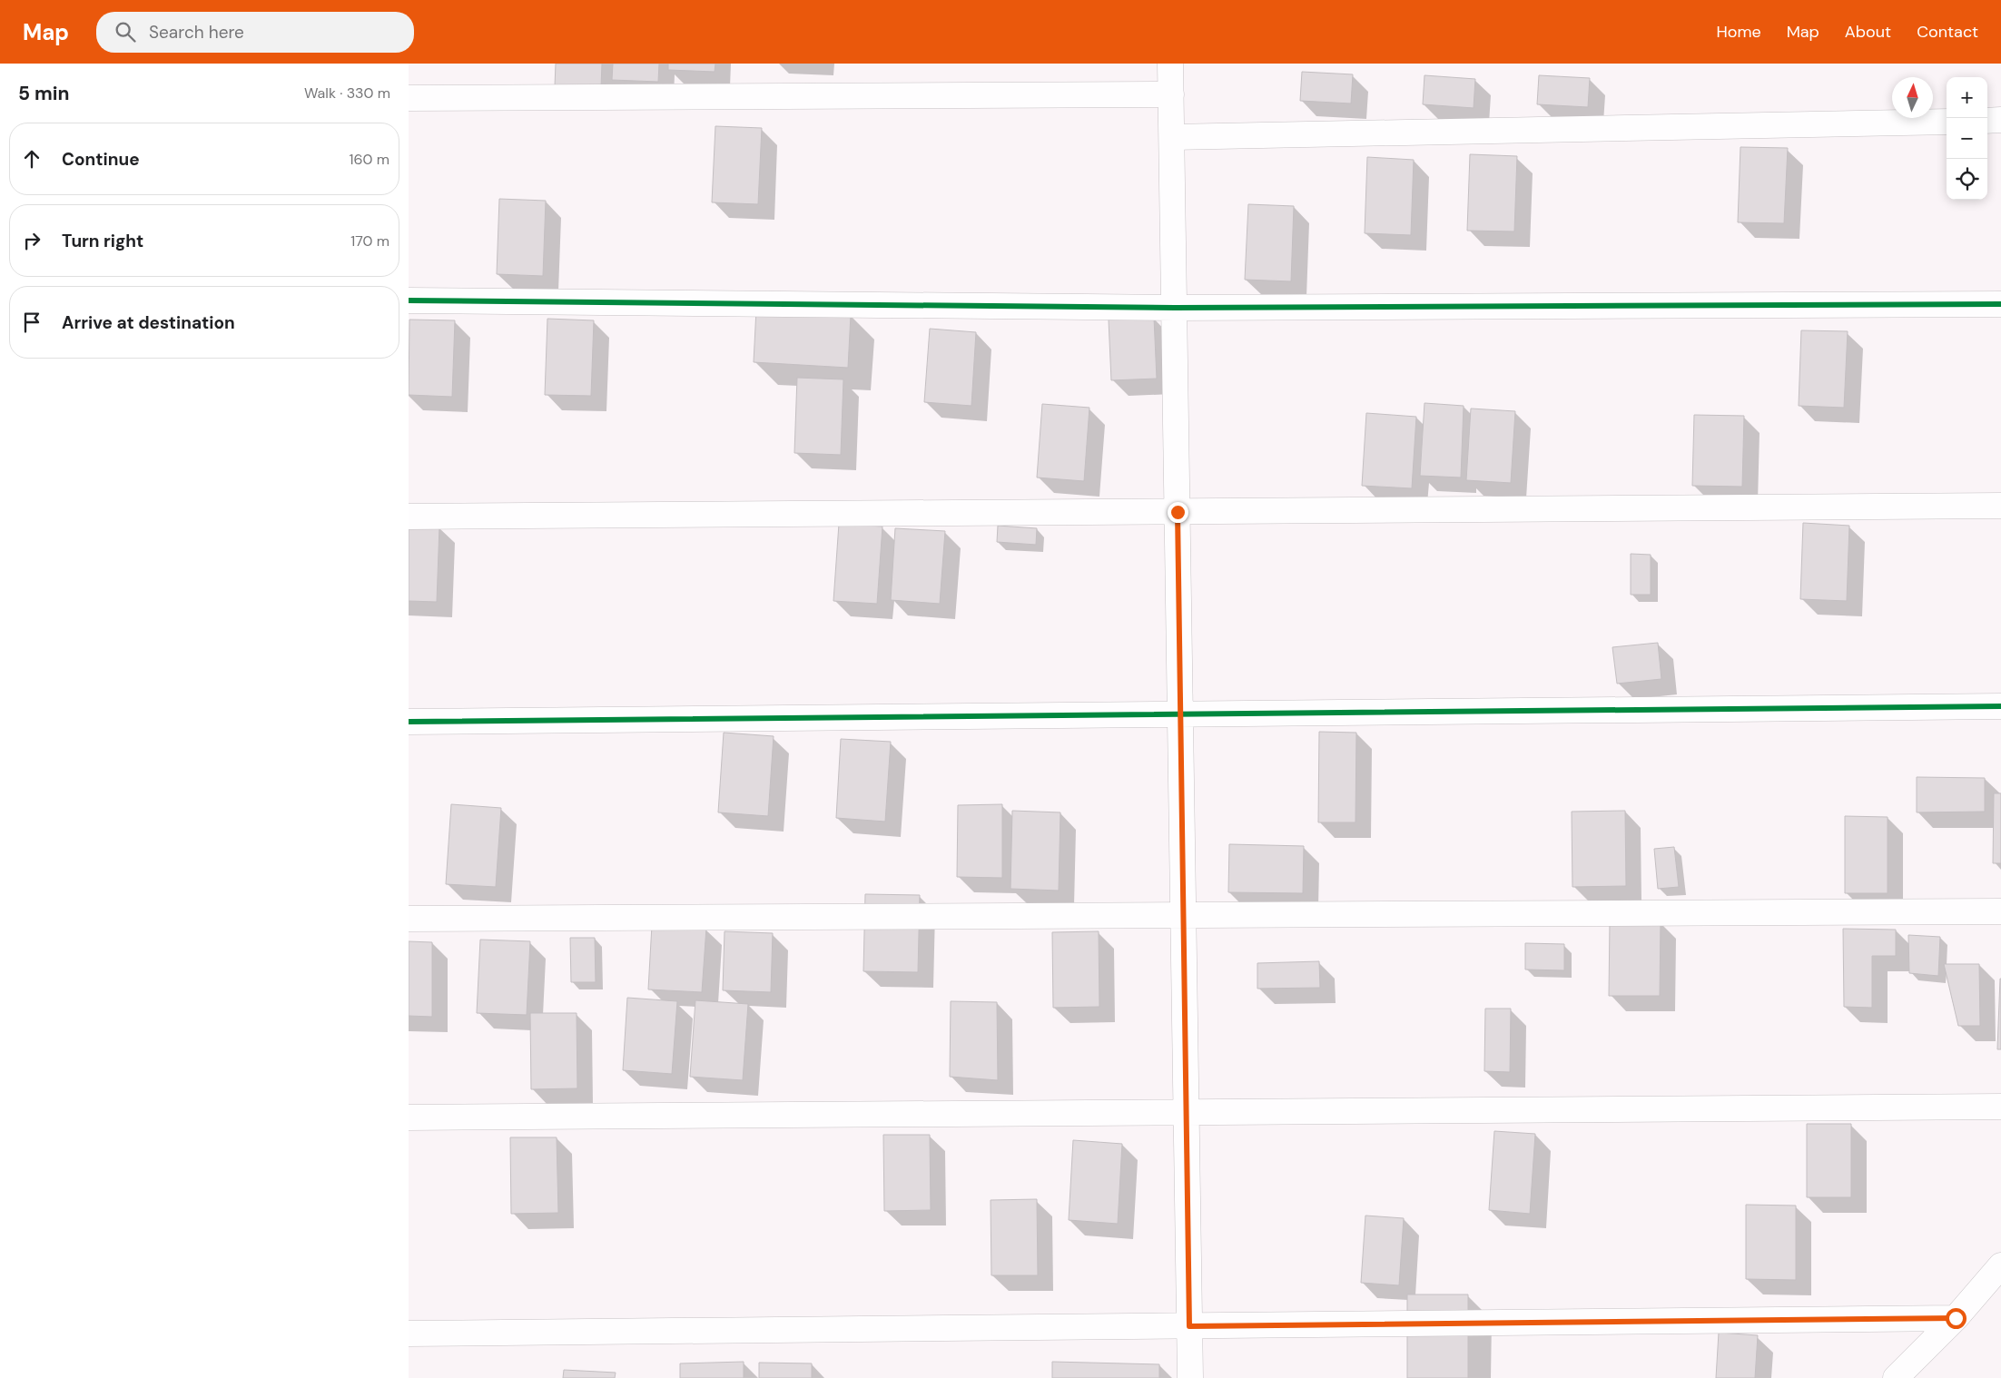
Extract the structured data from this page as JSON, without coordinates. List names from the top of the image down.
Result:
{
  "north": "top",
  "page": {
    "header": "Map",
    "search": "Search here",
    "nav": [
      "Home",
      "Map",
      "About",
      "Contact"
    ],
    "heading": ["5 min", "Walk · 330 m"],
    "map_buttons": ["+", "−"],
    "list": [
      ["Continue", "160 m"],
      ["Turn right", "170 m"],
      "Arrive at destination"
    ]
  }
}
